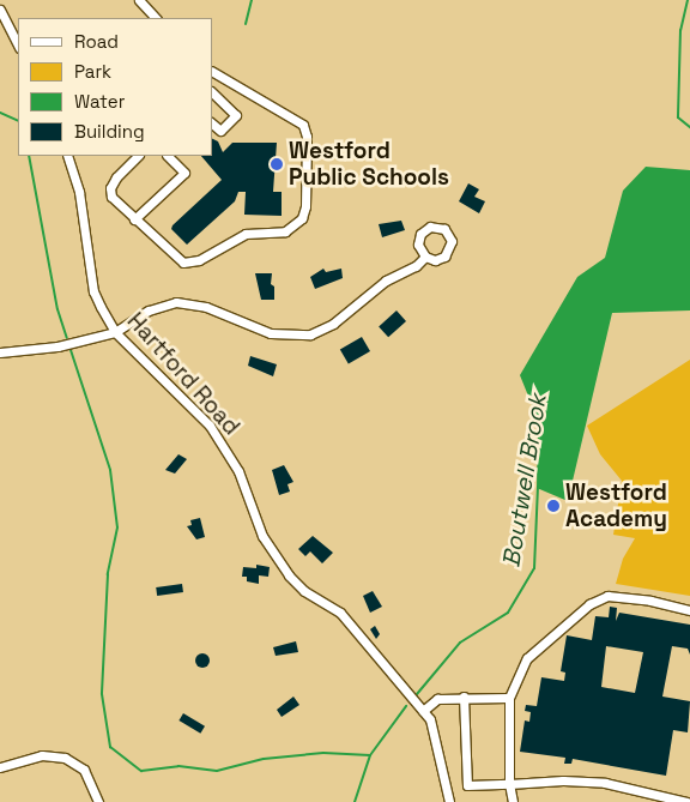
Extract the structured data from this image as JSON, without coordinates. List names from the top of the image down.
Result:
{
  "streets": {
    "street": ["Hartford Road"]
  },
  "water": ["Boutwell Brook"],
  "places": ["Westford Public Schools", "Westford Academy"],
  "legend": [
    "Road",
    "Park",
    "Water",
    "Building"
  ]
}
